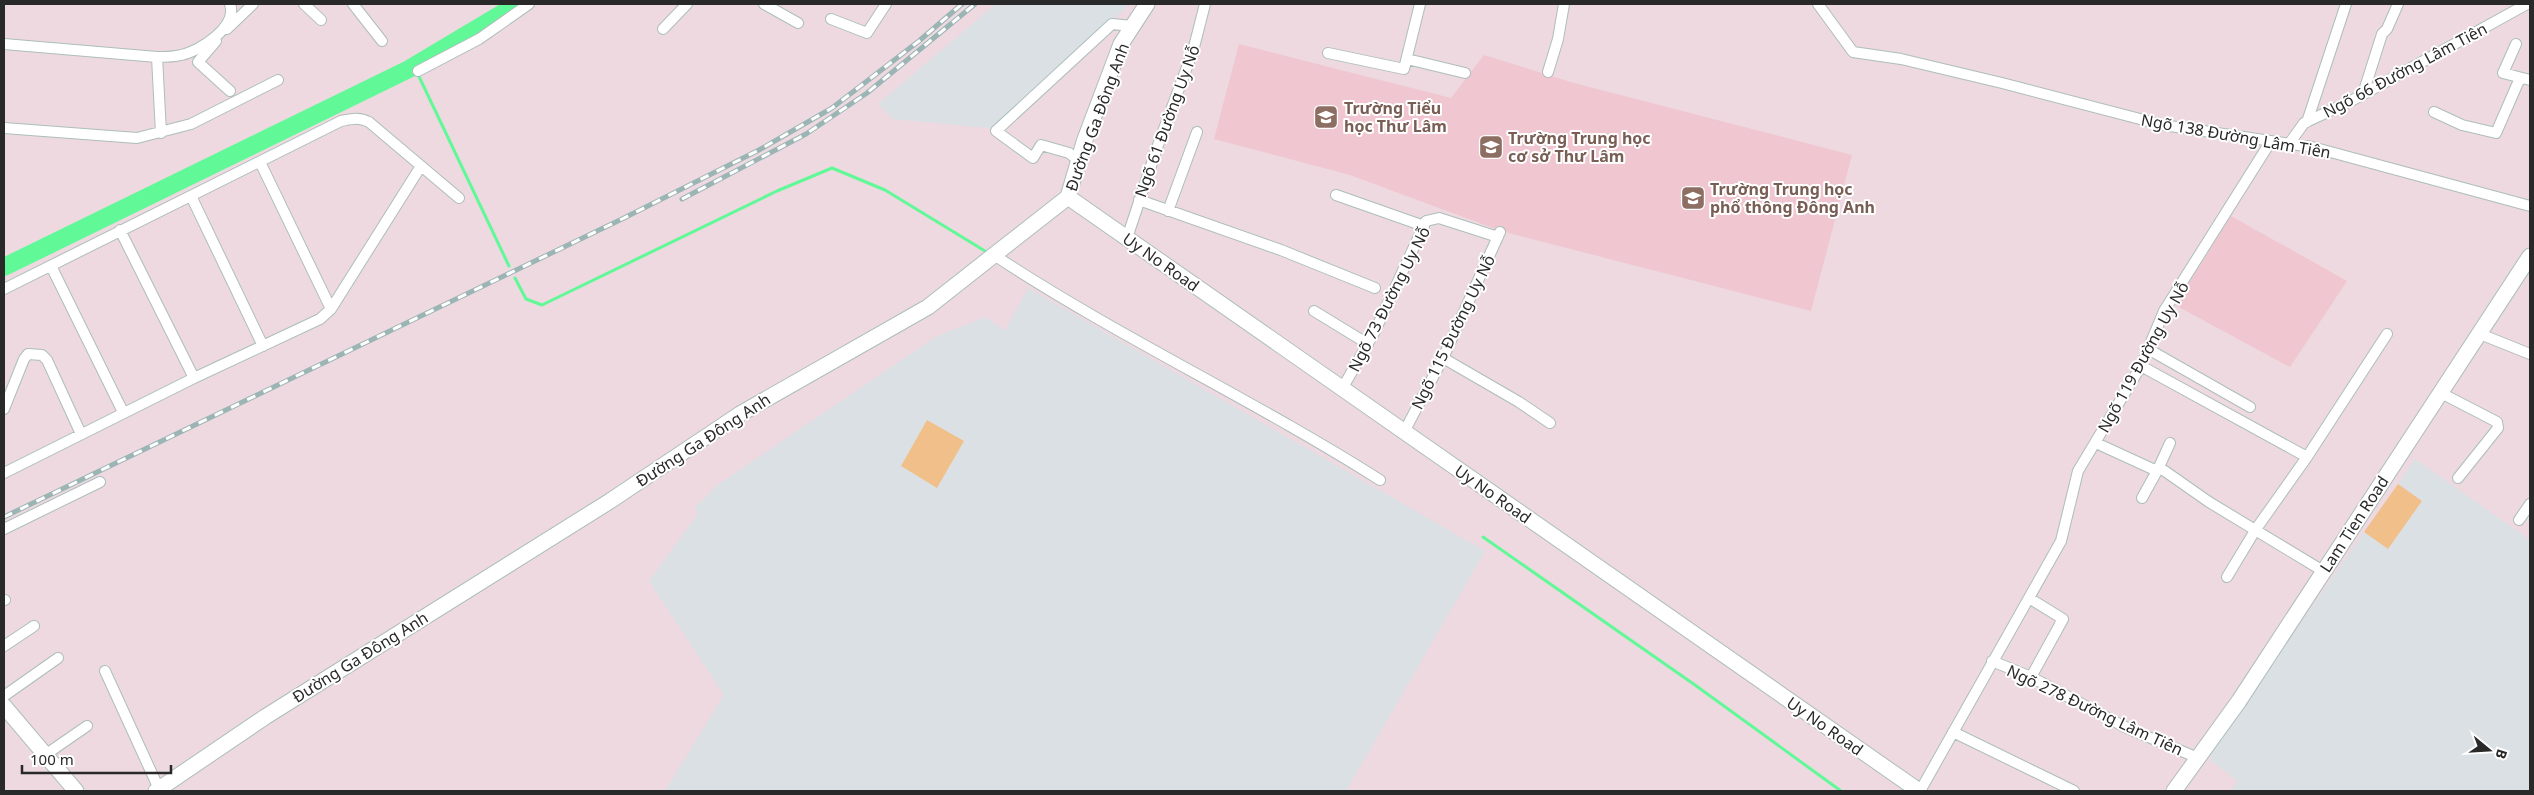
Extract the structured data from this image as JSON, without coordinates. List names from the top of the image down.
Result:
{
  "streets": {
    "street": [
      "Ngõ 66 Đường Lâm Tiên",
      "Đường Ga Đông Anh",
      "Ngõ 61 Đường Uy Nỗ",
      "Ngõ 138 Đường Lâm Tiên",
      "Uy No Road",
      "Ngõ 73 Đường Uy Nỗ",
      "Ngõ 115 Đường Uy Nỗ",
      "Ngõ 119 Đường Uy Nỗ",
      "Lam Tien Road",
      "Ngõ 278 Đường Lâm Tiên"
    ]
  },
  "crossings": [
    ["Ngõ 66 Đường Lâm Tiên", "Ngõ 138 Đường Lâm Tiên"],
    ["Đường Ga Đông Anh", "Uy No Road"],
    ["Ngõ 61 Đường Uy Nỗ", "Uy No Road"],
    ["Ngõ 138 Đường Lâm Tiên", "Ngõ 119 Đường Uy Nỗ"],
    ["Uy No Road", "Ngõ 73 Đường Uy Nỗ"],
    ["Uy No Road", "Ngõ 115 Đường Uy Nỗ"],
    ["Uy No Road", "Ngõ 119 Đường Uy Nỗ"],
    ["Ngõ 73 Đường Uy Nỗ", "Ngõ 115 Đường Uy Nỗ"],
    ["Ngõ 119 Đường Uy Nỗ", "Ngõ 278 Đường Lâm Tiên"],
    ["Lam Tien Road", "Ngõ 278 Đường Lâm Tiên"]
  ],
  "places": {
    "school or university": ["Trường Tiểu học Thư Lâm", "Trường Trung học cơ sở Thư Lâm", "Trường Trung học phổ thông Đông Anh"]
  },
  "scale_bar": "100 m",
  "north": "right"
}
